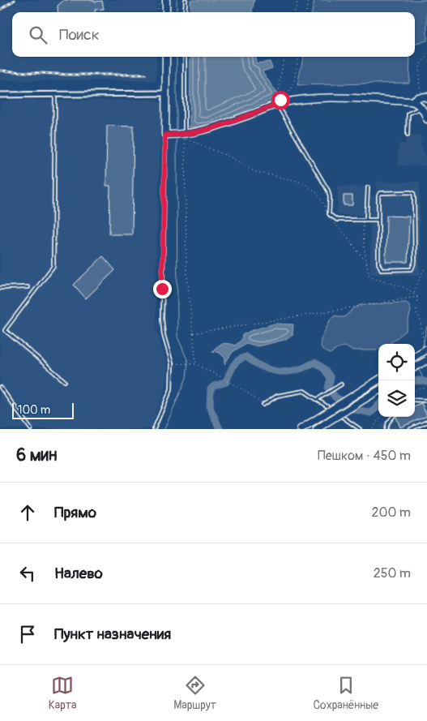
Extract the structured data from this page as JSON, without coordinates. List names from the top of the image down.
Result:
{
  "scale_bar": "100 m",
  "page": {
    "search": "Поиск",
    "scale": "100 m",
    "heading": ["6 мин", "Пешком · 450 m"],
    "list": [
      ["Прямо", "200 m"],
      ["Налево", "250 m"],
      "Пункт назначения"
    ],
    "nav": ["Карта", "Маршрут", "Сохранённые"]
  }
}
